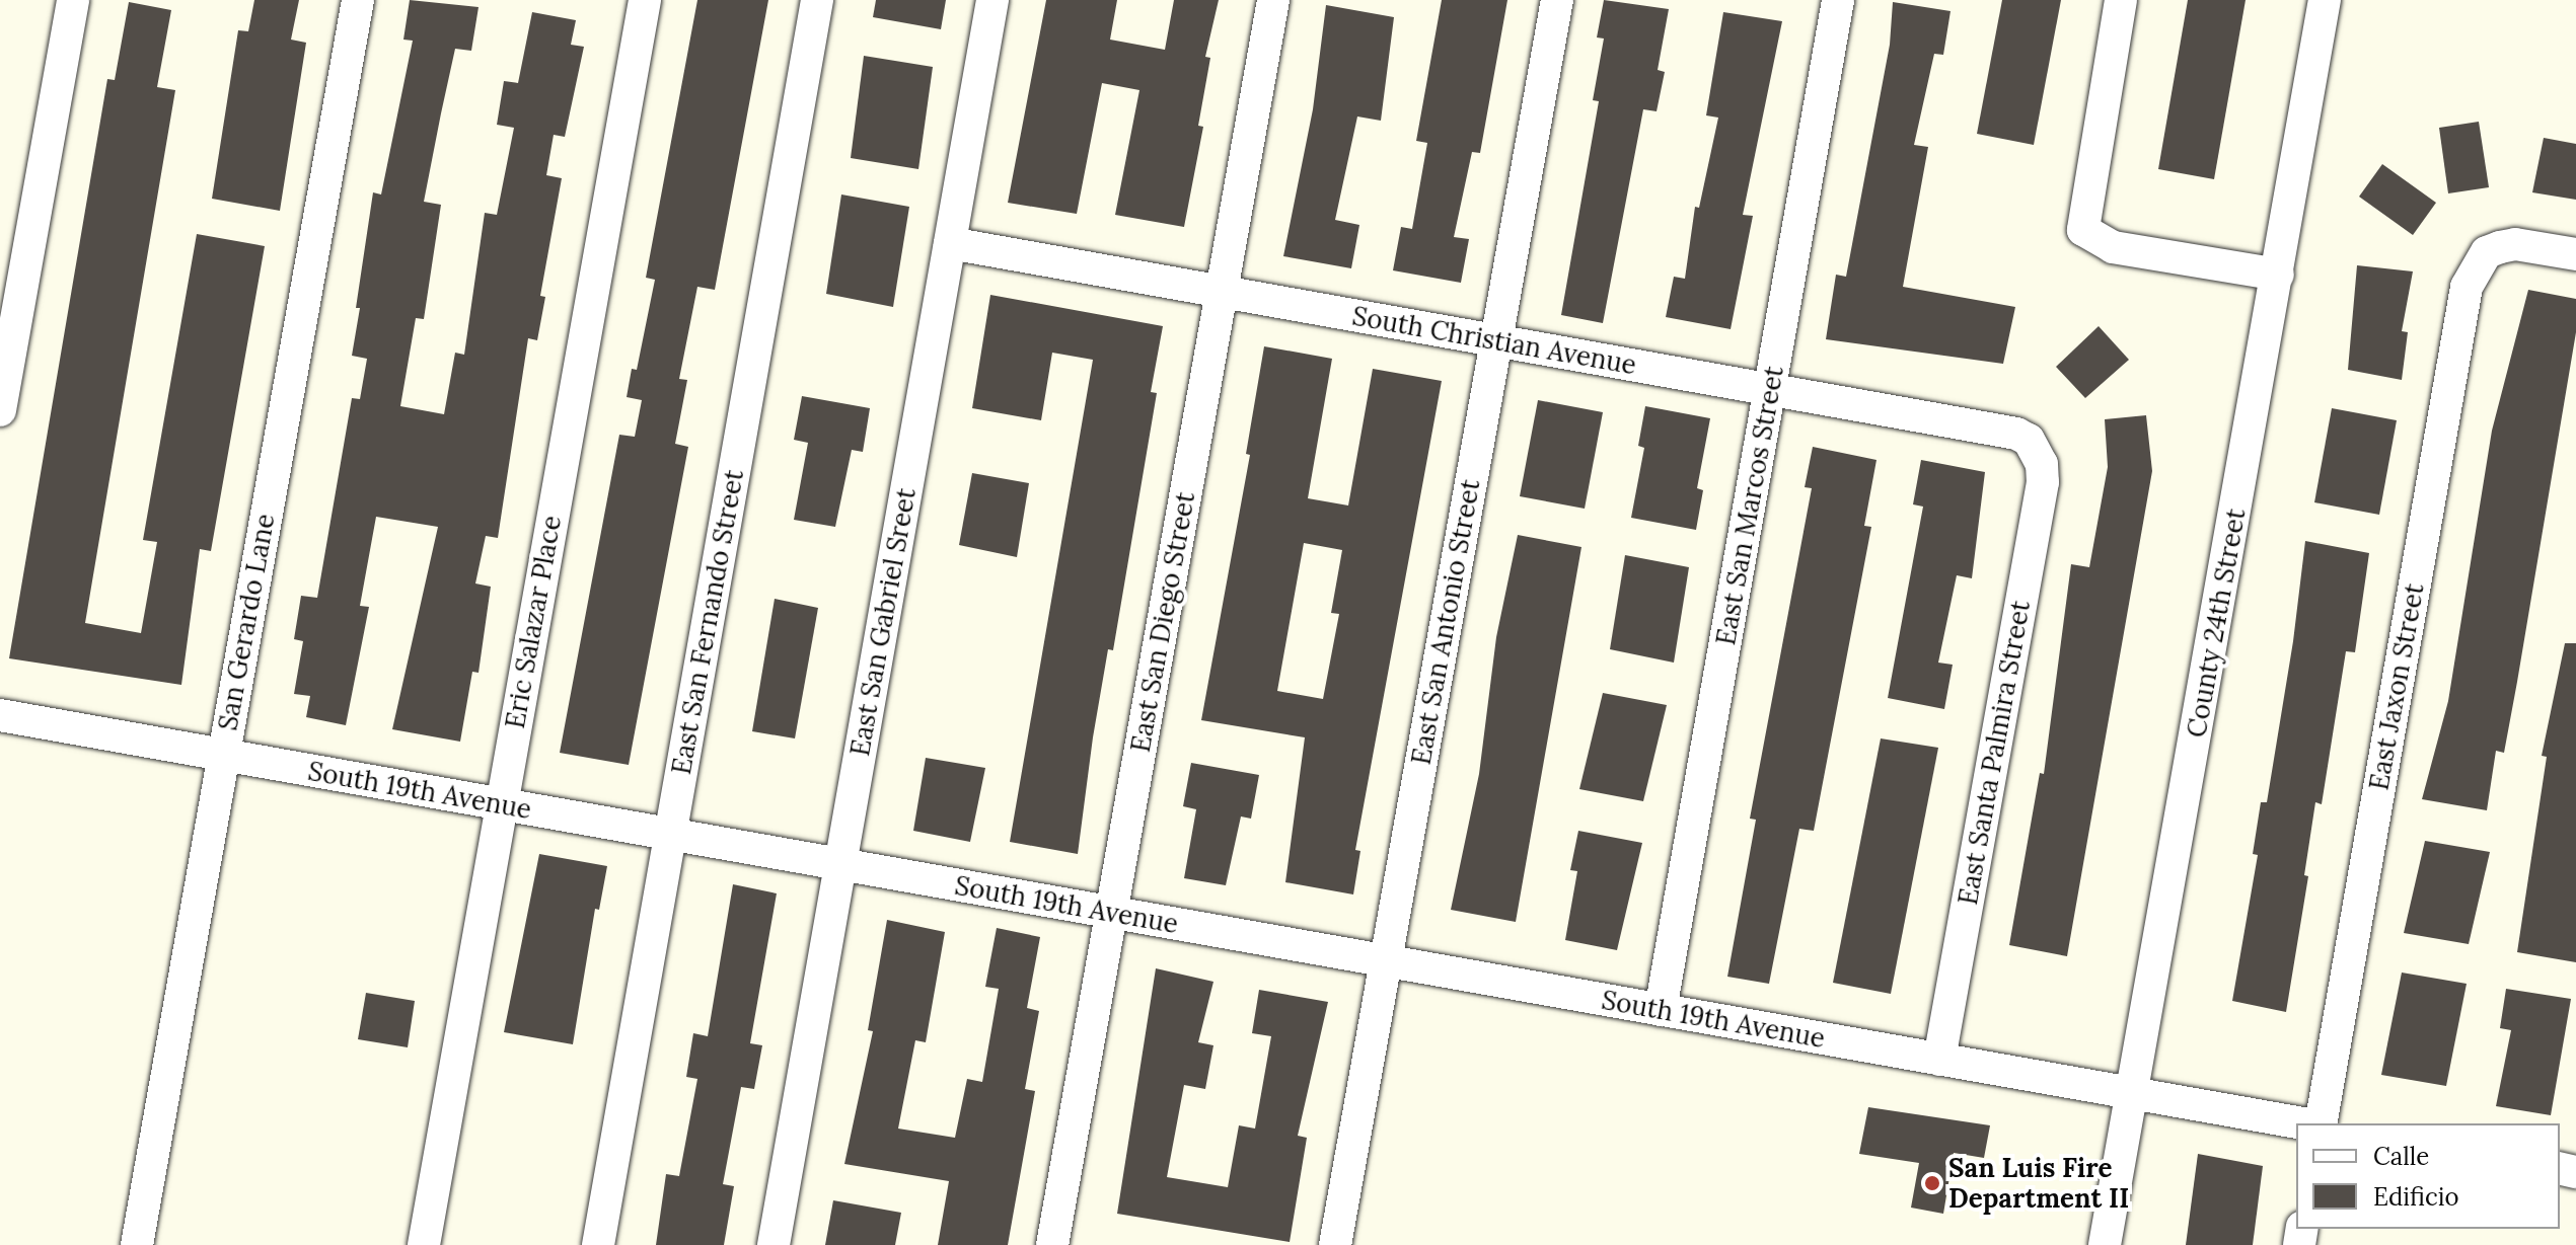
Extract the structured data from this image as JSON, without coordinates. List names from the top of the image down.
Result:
{
  "streets": {
    "street": [
      "South Christian Avenue",
      "East San Marcos Street",
      "San Gerardo Lane",
      "Eric Salazar Place",
      "East San Fernando Street",
      "East San Gabriel Sreet",
      "East San Diego Street",
      "East San Antonio Street",
      "County 24th Street",
      "East Jaxon Street",
      "East Santa Palmira Street",
      "South 19th Avenue"
    ]
  },
  "crossings": [
    ["South Christian Avenue", "East San Marcos Street"],
    ["South Christian Avenue", "East San Gabriel Sreet"],
    ["South Christian Avenue", "East San Diego Street"],
    ["South Christian Avenue", "East San Antonio Street"],
    ["South Christian Avenue", "East Santa Palmira Street"],
    ["East San Marcos Street", "South 19th Avenue"],
    ["San Gerardo Lane", "South 19th Avenue"],
    ["Eric Salazar Place", "South 19th Avenue"],
    ["East San Fernando Street", "South 19th Avenue"],
    ["East San Gabriel Sreet", "South 19th Avenue"],
    ["East San Diego Street", "South 19th Avenue"],
    ["East San Antonio Street", "South 19th Avenue"],
    ["County 24th Street", "South 19th Avenue"],
    ["East Santa Palmira Street", "South 19th Avenue"]
  ],
  "places": ["San Luis Fire Department II"],
  "legend": ["Calle", "Edificio"]
}
